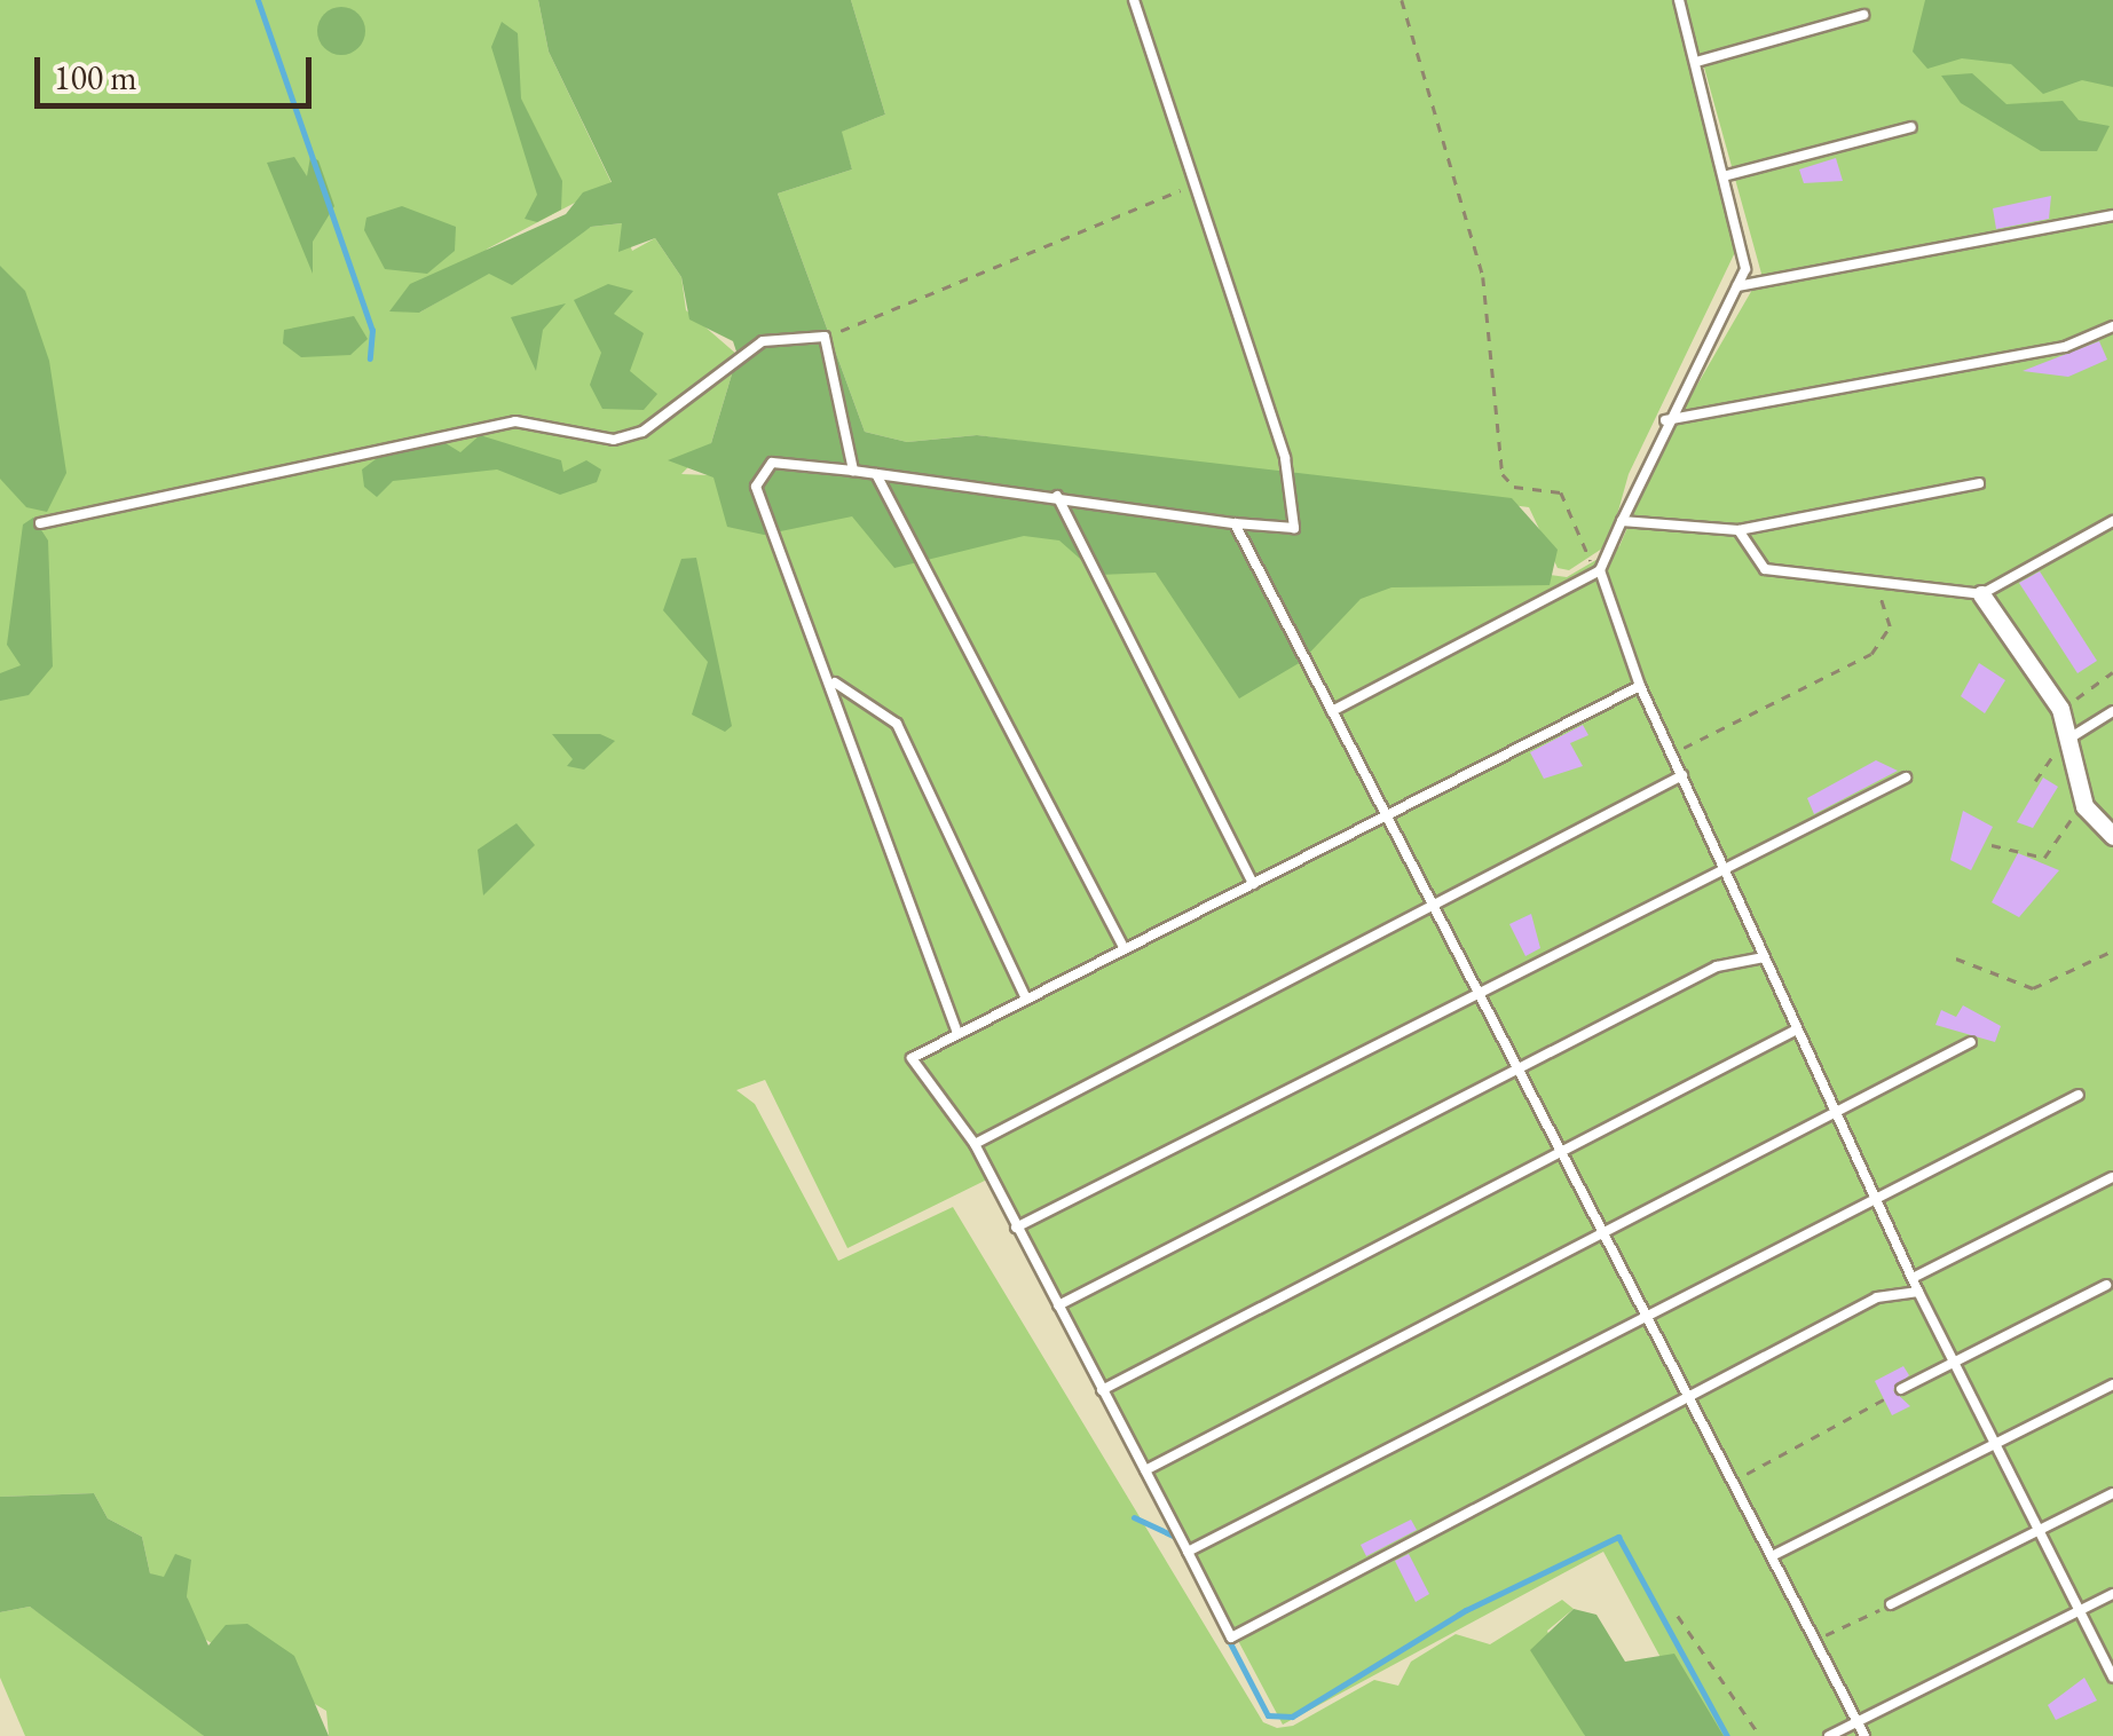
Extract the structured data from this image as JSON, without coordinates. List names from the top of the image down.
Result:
{
  "scale_bar": "100 m"
}
